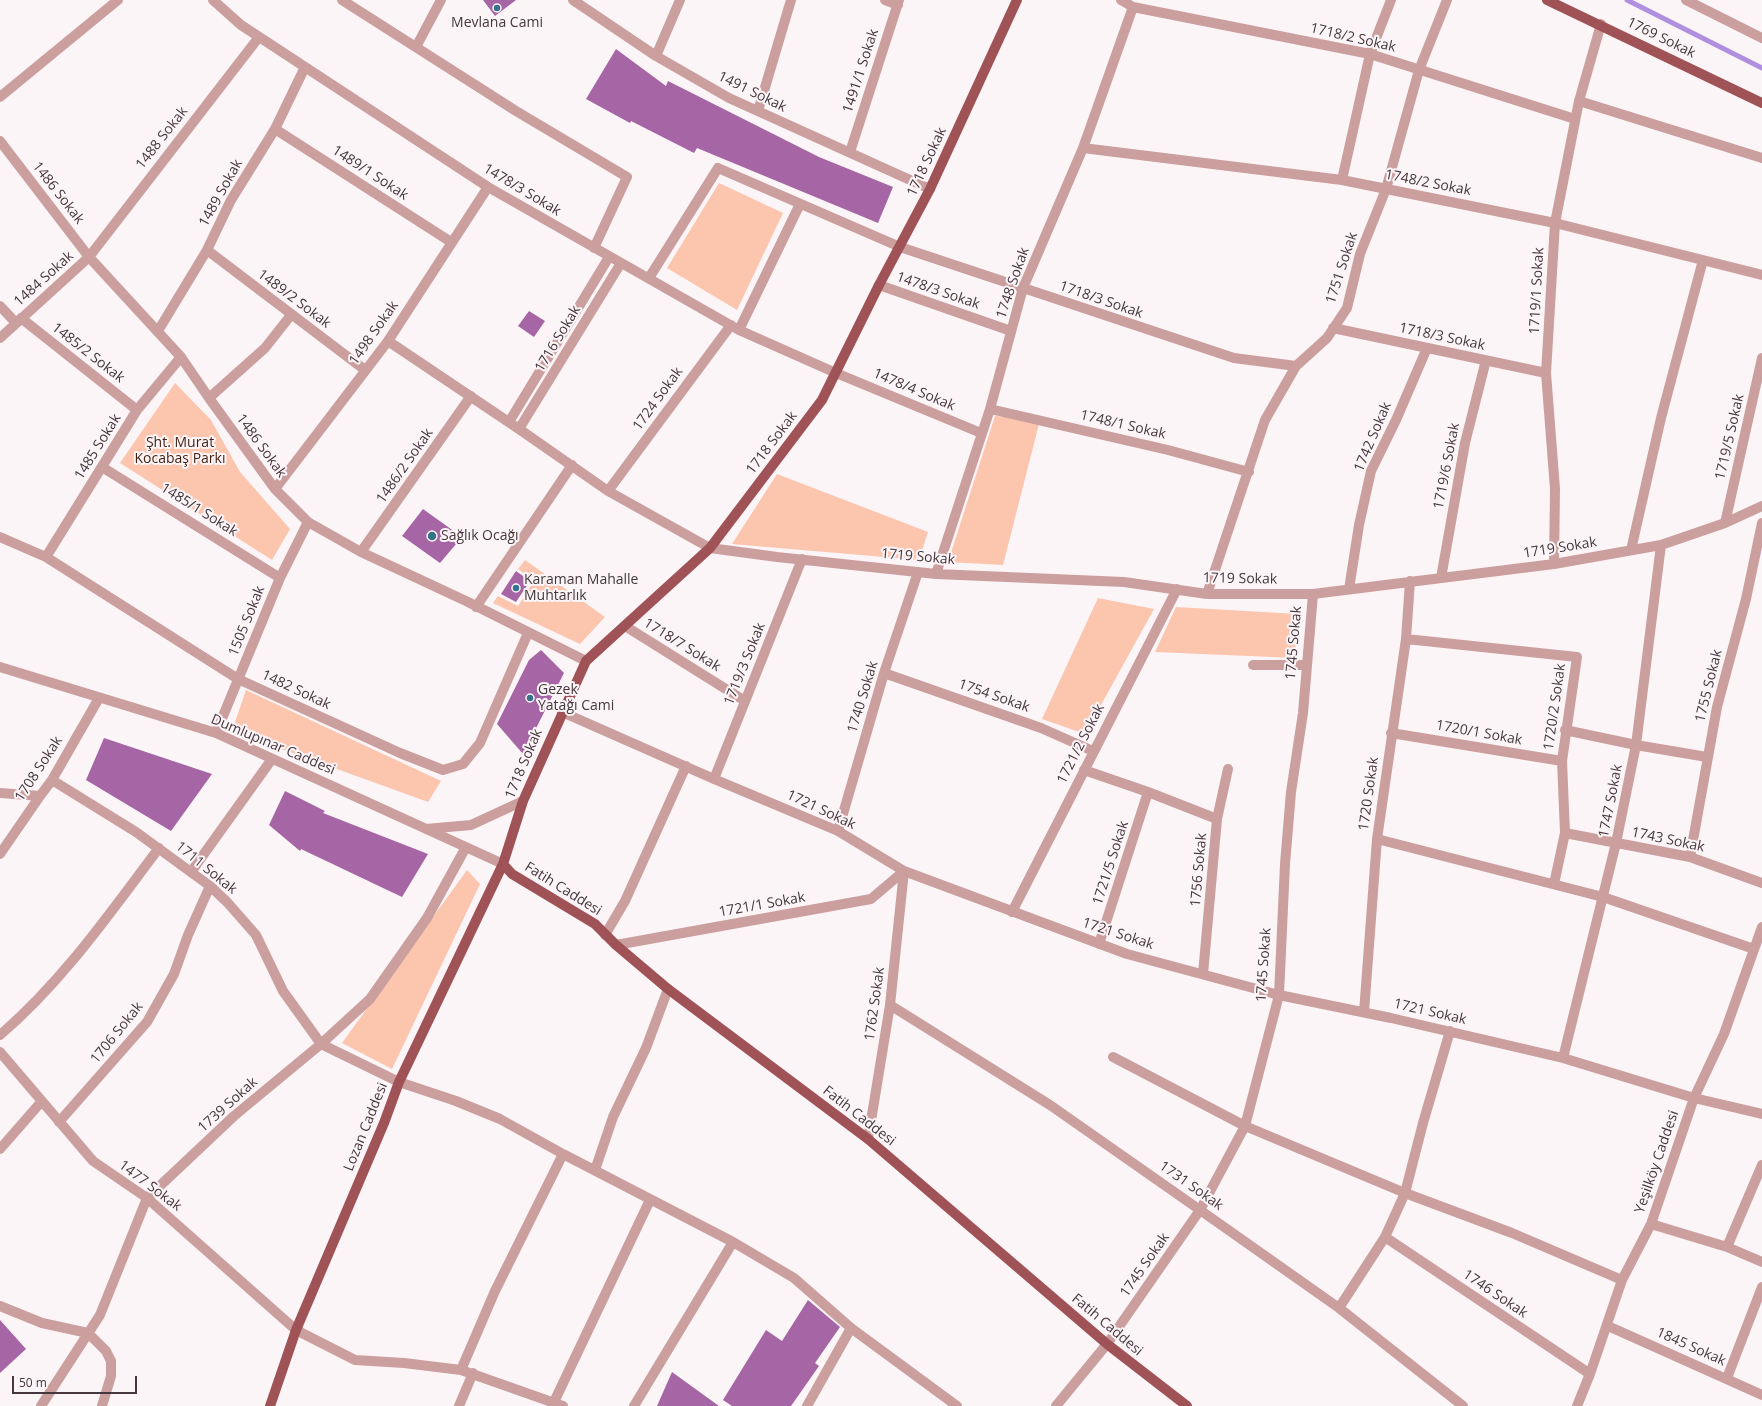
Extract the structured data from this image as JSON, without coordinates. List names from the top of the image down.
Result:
{
  "streets": {
    "main road": [
      "1769 Sokak",
      "1718 Sokak",
      "Fatih Caddesi",
      "Lozan Caddesi"
    ],
    "street": [
      "1718/2 Sokak",
      "1491/1 Sokak",
      "1491 Sokak",
      "1488 Sokak",
      "1489/1 Sokak",
      "1748/2 Sokak",
      "1478/3 Sokak",
      "1486 Sokak",
      "1489 Sokak",
      "1751 Sokak",
      "1484 Sokak",
      "1748 Sokak",
      "1719/1 Sokak",
      "1489/2 Sokak",
      "1718/3 Sokak",
      "1498 Sokak",
      "1716 Sokak",
      "1485/2 Sokak",
      "1478/4 Sokak",
      "1724 Sokak",
      "1748/1 Sokak",
      "1742 Sokak",
      "1719/5 Sokak",
      "1485 Sokak",
      "1486/2 Sokak",
      "1719/6 Sokak",
      "1485/1 Sokak",
      "1719 Sokak",
      "1505 Sokak",
      "1745 Sokak",
      "1718/7 Sokak",
      "1719/3 Sokak",
      "1755 Sokak",
      "1482 Sokak",
      "1754 Sokak",
      "1740 Sokak",
      "1720/2 Sokak",
      "1720/1 Sokak",
      "1721/2 Sokak",
      "Dumlupınar Caddesi",
      "1708 Sokak",
      "1720 Sokak",
      "1747 Sokak",
      "1721 Sokak",
      "1743 Sokak",
      "1721/5 Sokak",
      "1711 Sokak",
      "1756 Sokak",
      "1721/1 Sokak",
      "1762 Sokak",
      "1706 Sokak",
      "1739 Sokak",
      "Yeşilköy Caddesi",
      "1477 Sokak",
      "1731 Sokak",
      "1746 Sokak",
      "1845 Sokak"
    ]
  },
  "crossings": [
    ["1718/2 Sokak", "1751 Sokak"],
    ["1718/2 Sokak", "1748 Sokak"],
    ["1718/2 Sokak", "1719/1 Sokak"],
    ["1769 Sokak", "1719/1 Sokak"],
    ["1491/1 Sokak", "1491 Sokak"],
    ["1491 Sokak", "1718 Sokak"],
    ["1488 Sokak", "1478/3 Sokak"],
    ["1488 Sokak", "1486 Sokak"],
    ["1488 Sokak", "1484 Sokak"],
    ["1718 Sokak", "1478/3 Sokak"],
    ["1718 Sokak", "1486 Sokak"],
    ["1718 Sokak", "1718/3 Sokak"],
    ["1718 Sokak", "1478/4 Sokak"],
    ["1718 Sokak", "1719 Sokak"],
    ["1718 Sokak", "1718/7 Sokak"],
    ["1718 Sokak", "Dumlupınar Caddesi"],
    ["1718 Sokak", "1721 Sokak"],
    ["1718 Sokak", "Fatih Caddesi"],
    ["1718 Sokak", "Lozan Caddesi"],
    ["1489/1 Sokak", "1489 Sokak"],
    ["1489/1 Sokak", "1498 Sokak"],
    ["1748/2 Sokak", "1751 Sokak"],
    ["1748/2 Sokak", "1748 Sokak"],
    ["1748/2 Sokak", "1719/1 Sokak"],
    ["1478/3 Sokak", "1489 Sokak"],
    ["1478/3 Sokak", "1748 Sokak"],
    ["1478/3 Sokak", "1718/3 Sokak"],
    ["1478/3 Sokak", "1498 Sokak"],
    ["1478/3 Sokak", "1716 Sokak"],
    ["1478/3 Sokak", "1478/4 Sokak"],
    ["1478/3 Sokak", "1724 Sokak"],
    ["1486 Sokak", "1489 Sokak"],
    ["1486 Sokak", "1484 Sokak"],
    ["1486 Sokak", "1498 Sokak"],
    ["1486 Sokak", "1485 Sokak"],
    ["1486 Sokak", "1486/2 Sokak"],
    ["1486 Sokak", "1505 Sokak"],
    ["1486 Sokak", "1482 Sokak"],
    ["1489 Sokak", "1489/2 Sokak"],
    ["1751 Sokak", "1718/3 Sokak"],
    ["1751 Sokak", "1748/1 Sokak"],
    ["1751 Sokak", "1719 Sokak"],
    ["1484 Sokak", "1485/2 Sokak"],
    ["1748 Sokak", "1718/3 Sokak"],
    ["1748 Sokak", "1478/4 Sokak"],
    ["1748 Sokak", "1748/1 Sokak"],
    ["1748 Sokak", "1719 Sokak"],
    ["1719/1 Sokak", "1718/3 Sokak"],
    ["1719/1 Sokak", "1719 Sokak"],
    ["1489/2 Sokak", "1498 Sokak"],
    ["1718/3 Sokak", "1724 Sokak"],
    ["1718/3 Sokak", "1742 Sokak"],
    ["1718/3 Sokak", "1719/6 Sokak"],
    ["1485/2 Sokak", "1485 Sokak"],
    ["1742 Sokak", "1719 Sokak"],
    ["1719/5 Sokak", "1719 Sokak"],
    ["1485 Sokak", "1485/1 Sokak"],
    ["1485 Sokak", "1482 Sokak"],
    ["1719/6 Sokak", "1719 Sokak"],
    ["1485/1 Sokak", "1505 Sokak"],
    ["1719 Sokak", "1745 Sokak"],
    ["1719 Sokak", "1719/3 Sokak"],
    ["1719 Sokak", "1740 Sokak"],
    ["1719 Sokak", "1721/2 Sokak"],
    ["1719 Sokak", "1720 Sokak"],
    ["1719 Sokak", "1747 Sokak"],
    ["1505 Sokak", "1482 Sokak"],
    ["1505 Sokak", "Dumlupınar Caddesi"],
    ["1745 Sokak", "1721 Sokak"],
    ["1745 Sokak", "Fatih Caddesi"],
    ["1745 Sokak", "1731 Sokak"],
    ["1718/7 Sokak", "1719/3 Sokak"],
    ["1719/3 Sokak", "1721 Sokak"],
    ["1755 Sokak", "1743 Sokak"],
    ["1754 Sokak", "1740 Sokak"],
    ["1754 Sokak", "1721/2 Sokak"],
    ["1740 Sokak", "1721 Sokak"],
    ["1720/2 Sokak", "1720/1 Sokak"],
    ["1720/2 Sokak", "1720 Sokak"],
    ["1720/2 Sokak", "1743 Sokak"],
    ["1720/1 Sokak", "1720 Sokak"],
    ["1721/2 Sokak", "1721 Sokak"],
    ["Dumlupınar Caddesi", "1708 Sokak"],
    ["Dumlupınar Caddesi", "Fatih Caddesi"],
    ["Dumlupınar Caddesi", "1739 Sokak"],
    ["Dumlupınar Caddesi", "Lozan Caddesi"],
    ["1708 Sokak", "1711 Sokak"],
    ["1720 Sokak", "1721 Sokak"],
    ["1747 Sokak", "1721 Sokak"],
    ["1747 Sokak", "1743 Sokak"],
    ["1721 Sokak", "1721/5 Sokak"],
    ["1721 Sokak", "1756 Sokak"],
    ["1721 Sokak", "1721/1 Sokak"],
    ["1721 Sokak", "1762 Sokak"],
    ["1721 Sokak", "Yeşilköy Caddesi"],
    ["1711 Sokak", "1706 Sokak"],
    ["1711 Sokak", "1739 Sokak"],
    ["1711 Sokak", "Lozan Caddesi"],
    ["Fatih Caddesi", "1721/1 Sokak"],
    ["Fatih Caddesi", "1762 Sokak"],
    ["Fatih Caddesi", "Lozan Caddesi"],
    ["1721/1 Sokak", "1762 Sokak"],
    ["1762 Sokak", "1731 Sokak"],
    ["1706 Sokak", "1477 Sokak"],
    ["1739 Sokak", "1477 Sokak"],
    ["Lozan Caddesi", "1477 Sokak"],
    ["Yeşilköy Caddesi", "1746 Sokak"],
    ["Yeşilköy Caddesi", "1845 Sokak"]
  ],
  "parks": ["Şht. Murat Kocabaş Parkı"],
  "places": [
    "Mevlana Cami",
    "Sağlık Ocağı",
    "Karaman Mahalle Muhtarlık",
    "Gezek Yatağı Cami"
  ],
  "scale_bar": "50 m"
}
